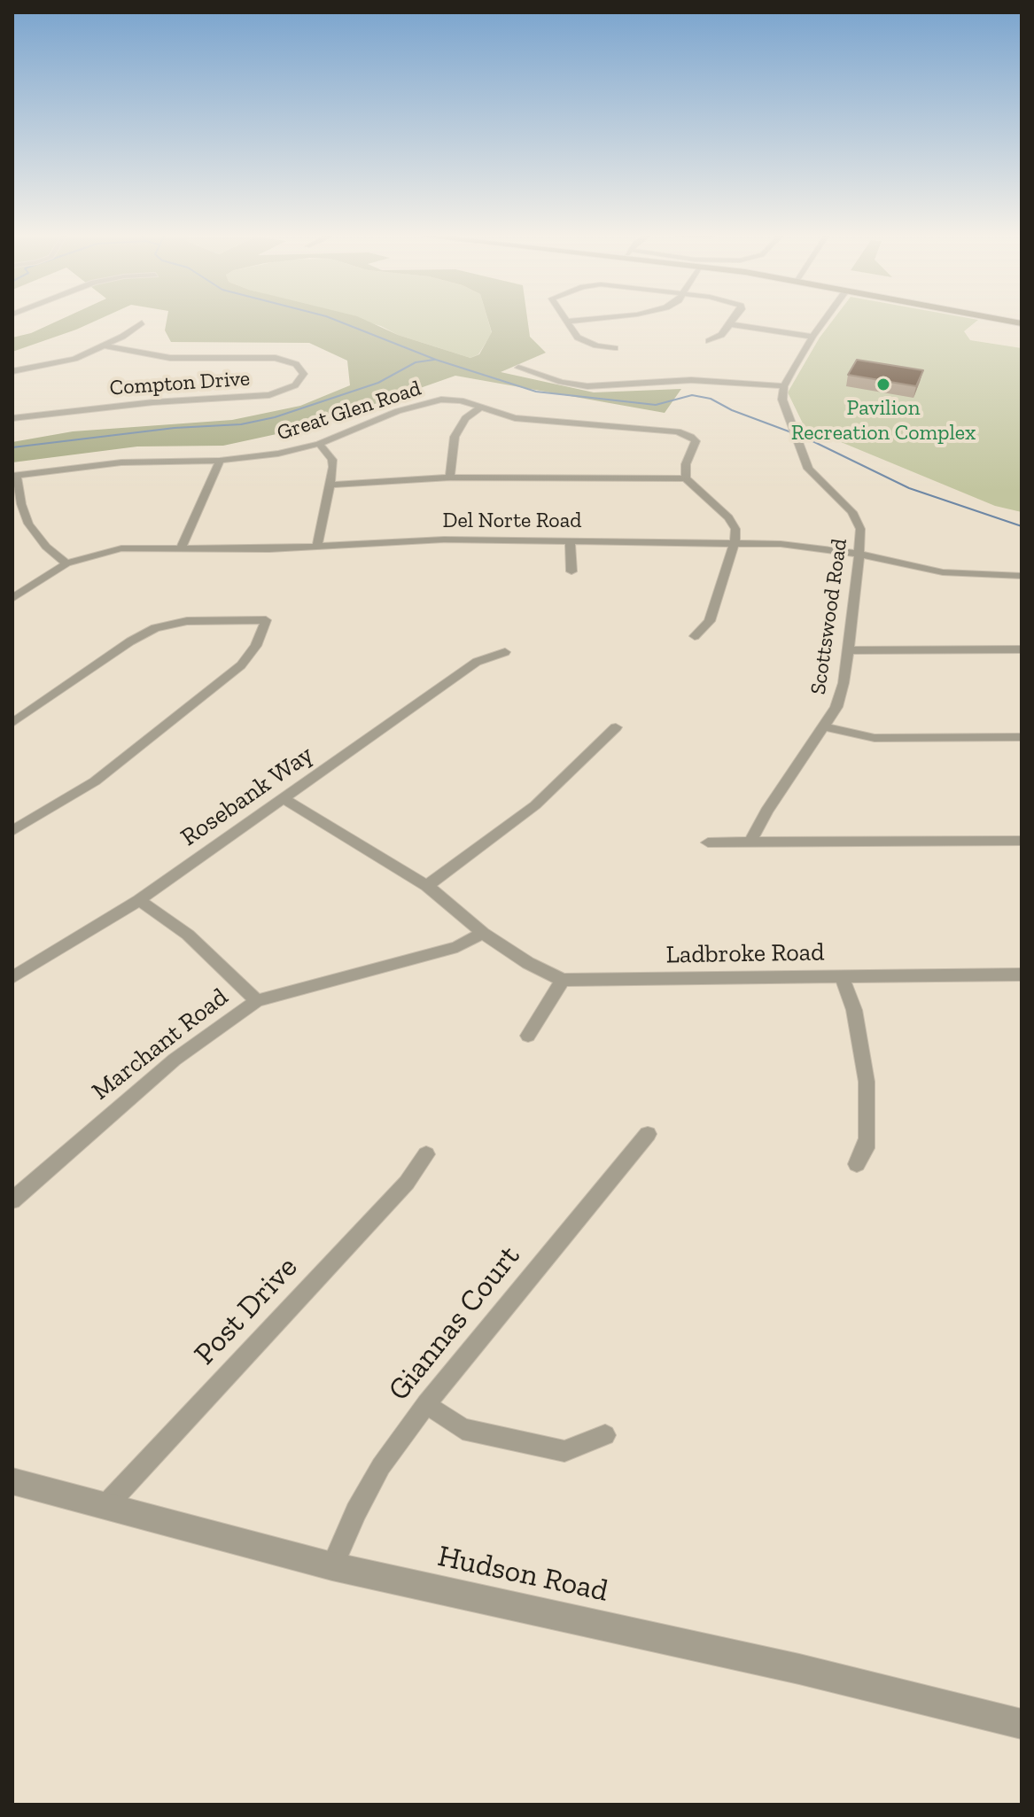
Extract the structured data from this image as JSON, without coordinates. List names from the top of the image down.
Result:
{
  "streets": {
    "street": [
      "Compton Drive",
      "Great Glen Road",
      "Del Norte Road",
      "Scottswood Road",
      "Rosebank Way",
      "Ladbroke Road",
      "Marchant Road",
      "Post Drive",
      "Giannas Court",
      "Hudson Road"
    ]
  },
  "crossings": [
    ["Del Norte Road", "Scottswood Road"],
    ["Rosebank Way", "Ladbroke Road"],
    ["Ladbroke Road", "Marchant Road"],
    ["Post Drive", "Hudson Road"],
    ["Giannas Court", "Hudson Road"]
  ],
  "places": ["Pavilion Recreation Complex"]
}
